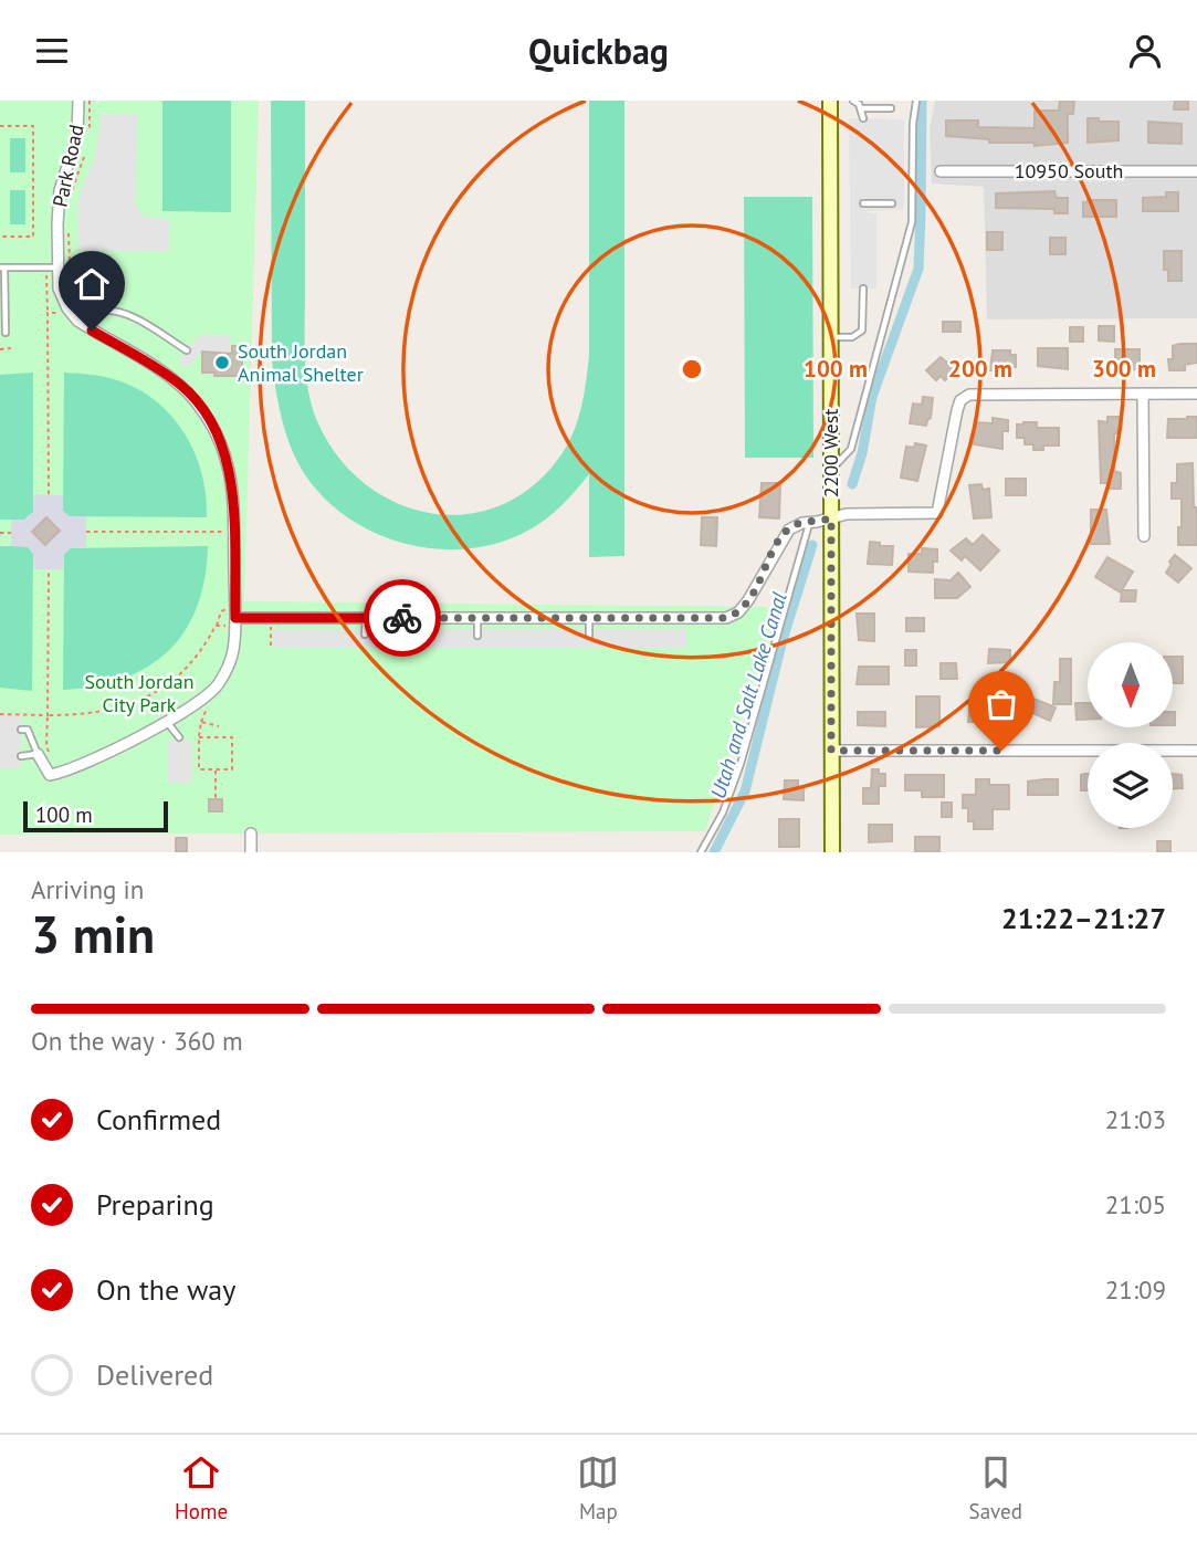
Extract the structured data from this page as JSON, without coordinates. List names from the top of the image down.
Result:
{
  "streets": {
    "street": ["Park Road", "10950 South", "2200 West"]
  },
  "water": ["Utah and Salt Lake Canal"],
  "parks": ["South Jordan City Park"],
  "places": ["South Jordan Animal Shelter"],
  "scale_bar": "100 m",
  "north": "bottom",
  "page": {
    "header": "Quickbag",
    "scale": "100 m",
    "heading": ["3 min", "Arriving in", "21:22–21:27"],
    "bar": "On the way · 360 m",
    "list": [
      ["Confirmed", "21:03"],
      ["Preparing", "21:05"],
      ["On the way", "21:09"],
      "Delivered"
    ],
    "tabs": ["Home", "Map", "Saved"]
  },
  "rings": ["100 m", "200 m", "300 m"]
}
